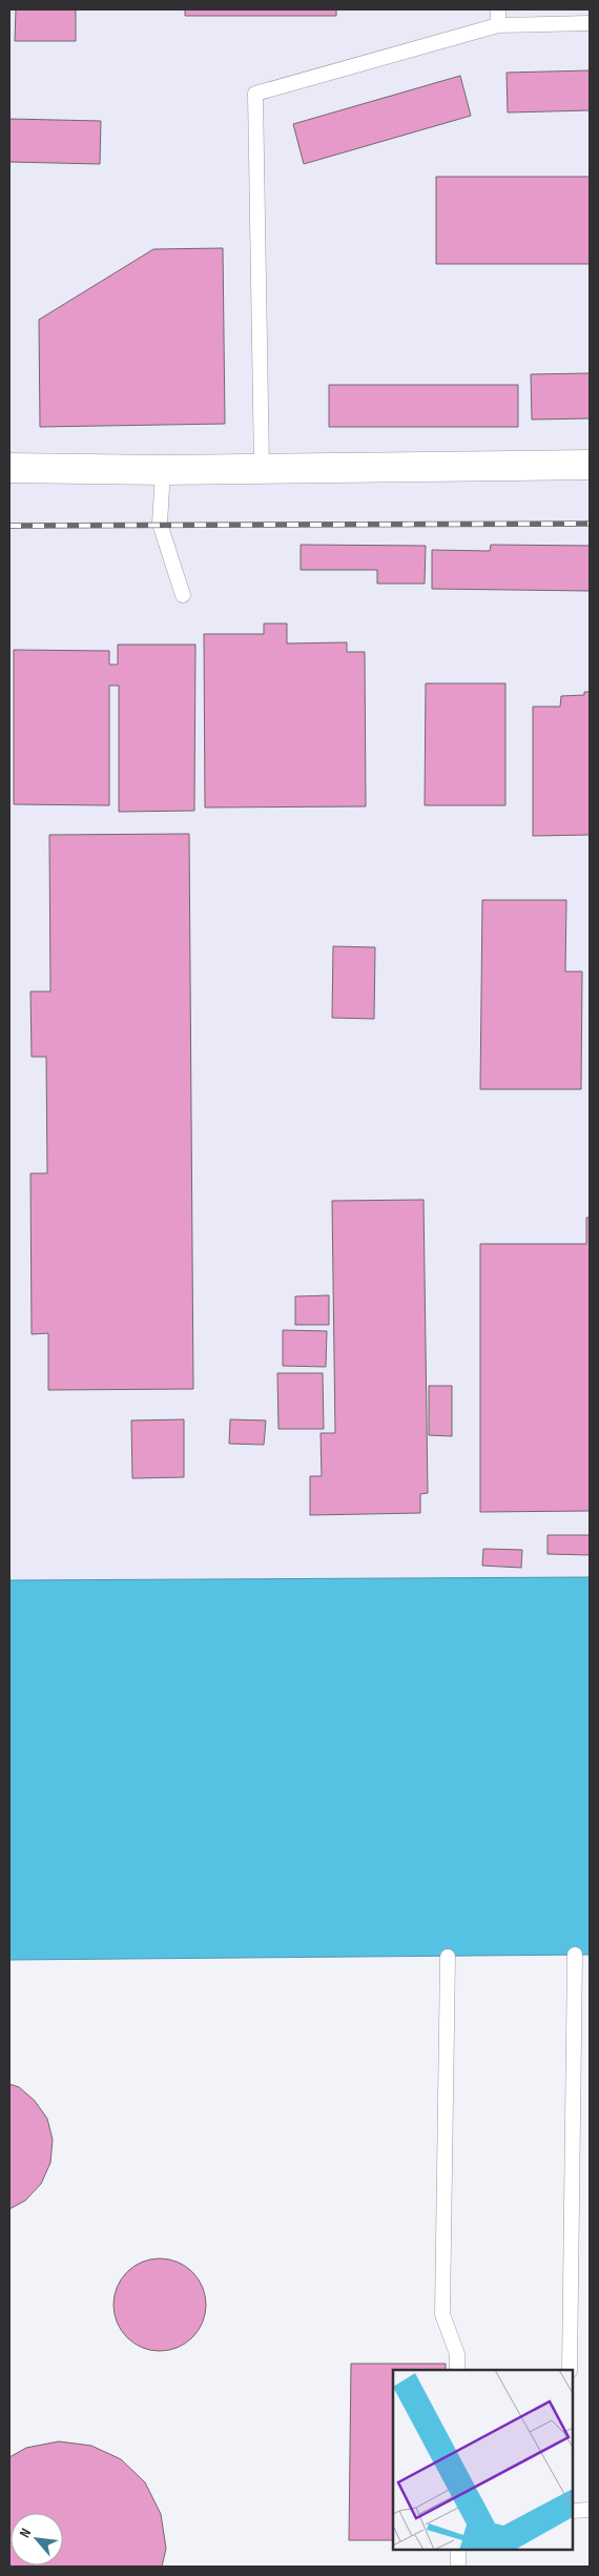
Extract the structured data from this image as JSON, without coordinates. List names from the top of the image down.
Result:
{
  "north": "top left"
}
